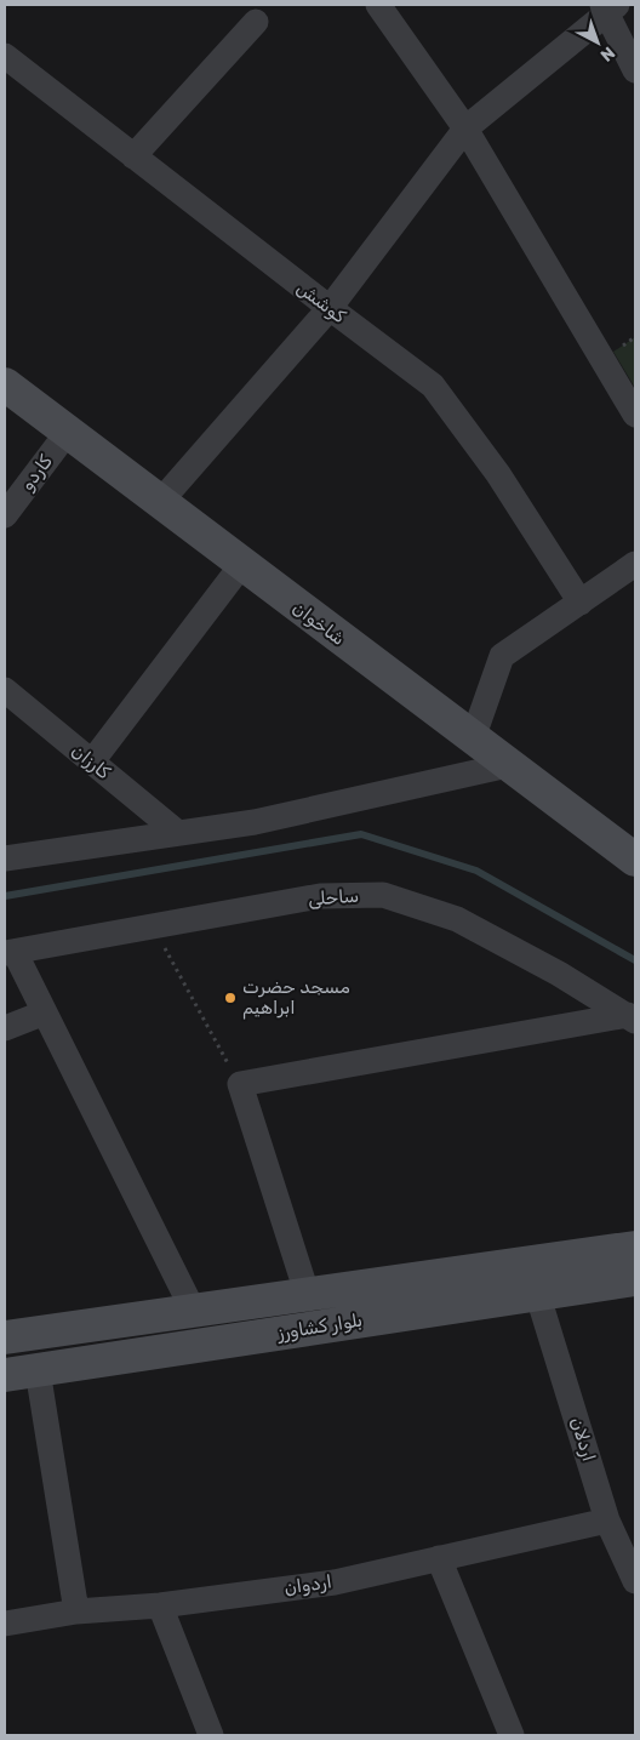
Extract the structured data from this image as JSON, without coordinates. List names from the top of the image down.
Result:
{
  "streets": {
    "main road": ["شاخوان", "بلوار کشاورز"],
    "street": [
      "کوشش",
      "کاردو",
      "کارزان",
      "ساحلی",
      "اردلان",
      "اردوان"
    ]
  },
  "crossings": [
    ["کاردو", "شاخوان"],
    ["بلوار کشاورز", "اردلان"],
    ["اردلان", "اردوان"]
  ],
  "places": ["مسجد حضرت ابراهیم"],
  "north": "bottom right"
}
